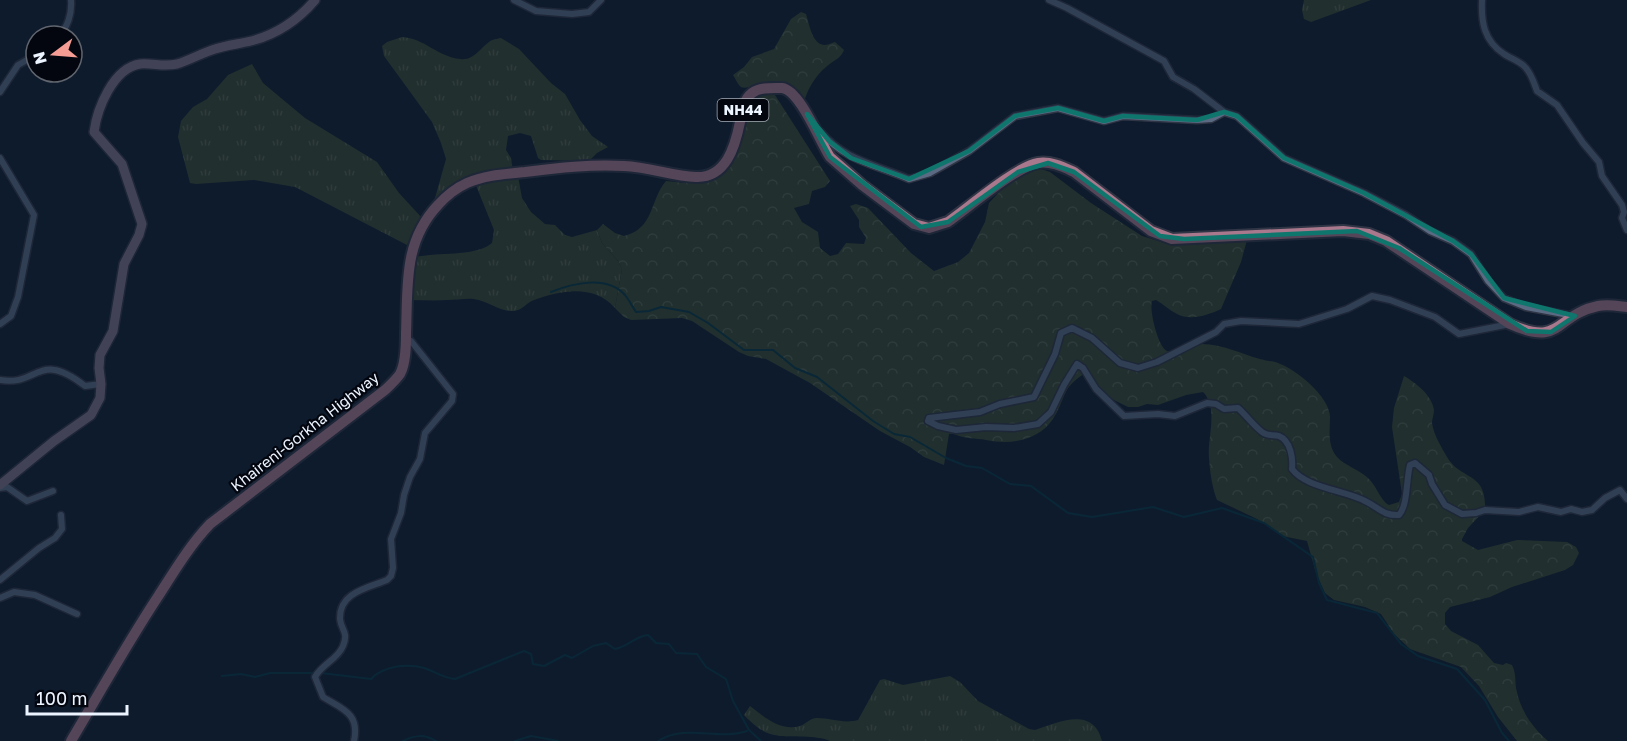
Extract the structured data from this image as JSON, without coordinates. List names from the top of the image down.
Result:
{
  "streets": {
    "main road": ["NH44", "Khaireni-Gorkha Highway"]
  },
  "scale_bar": "100 m",
  "north": "left"
}
